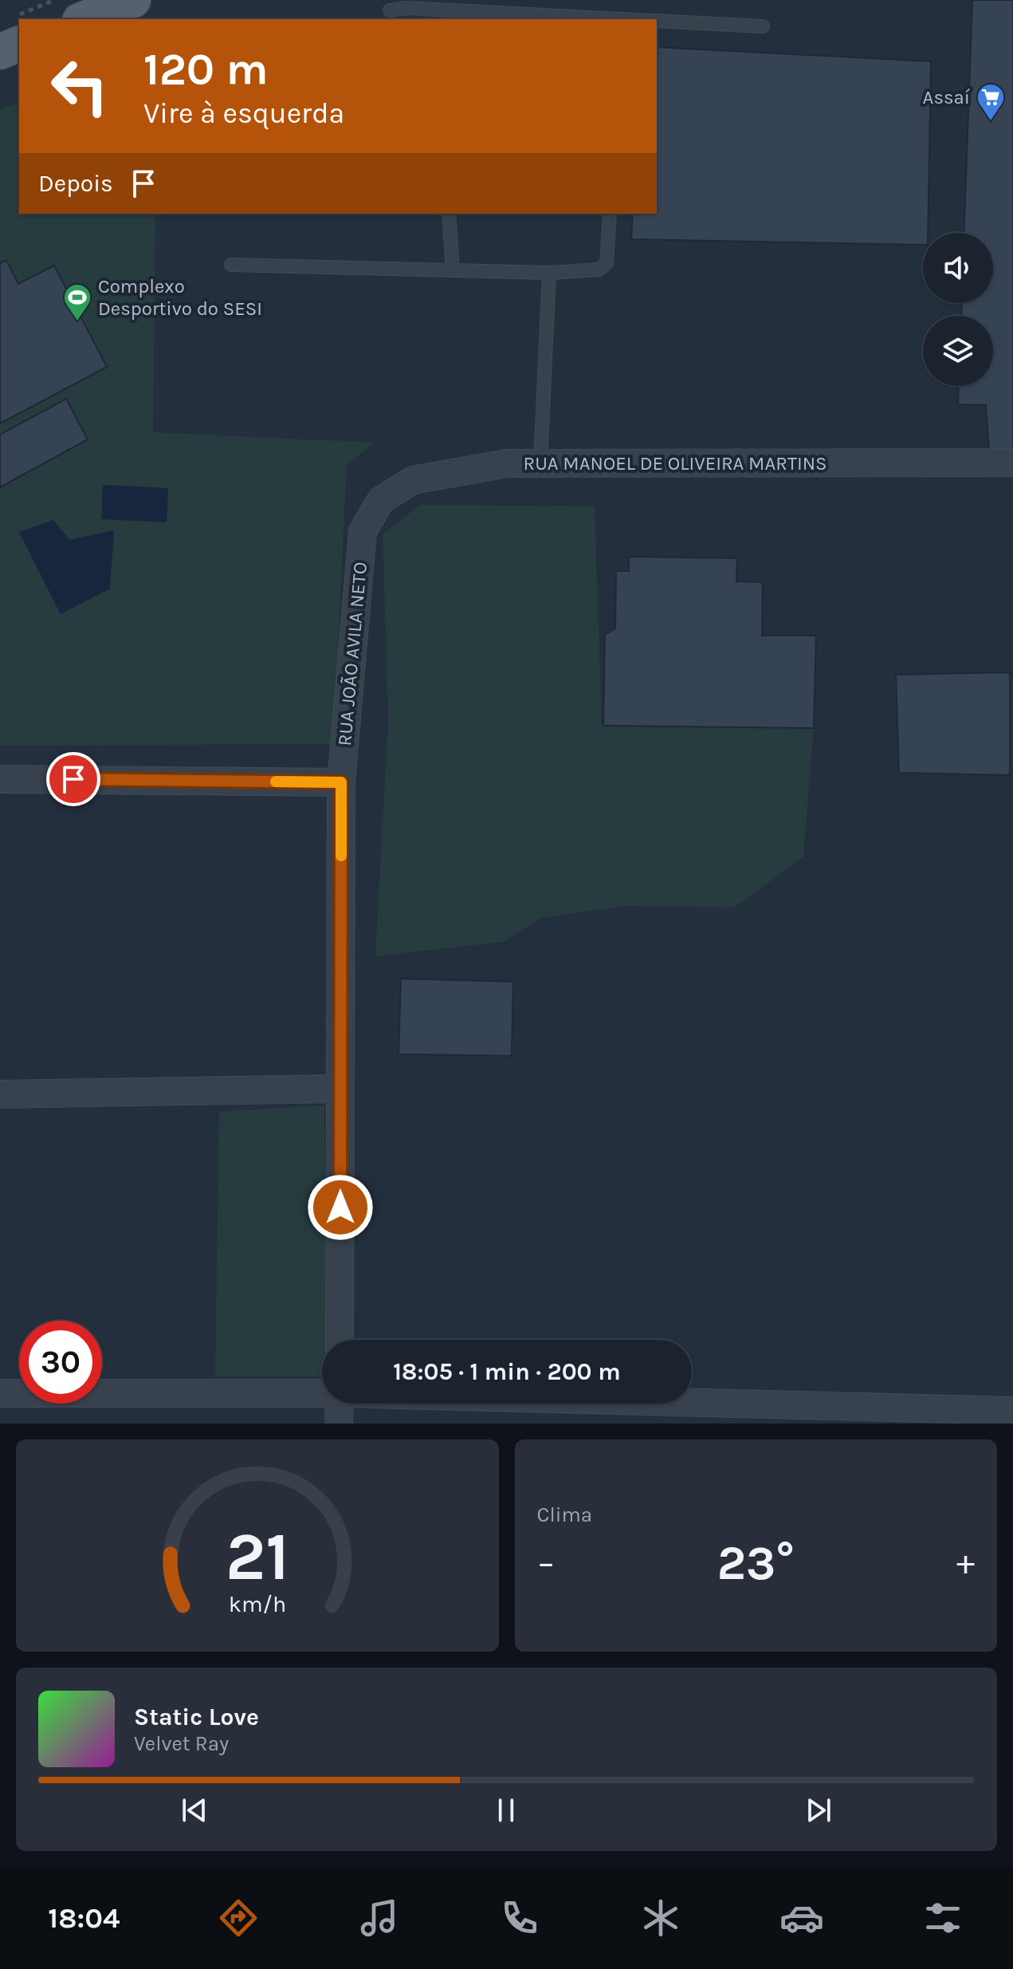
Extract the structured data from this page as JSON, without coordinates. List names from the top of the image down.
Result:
{
  "streets": {
    "street": ["RUA MANOEL DE OLIVEIRA MARTINS", "RUA JOÃO AVILA NETO"]
  },
  "crossings": [
    ["RUA MANOEL DE OLIVEIRA MARTINS", "RUA JOÃO AVILA NETO"]
  ],
  "places": {
    "supermarket": ["Assaí"],
    "sports": ["Complexo Desportivo do SESI"]
  },
  "page": {
    "turn": ["120 m", "Vire à esquerda"],
    "then": "Depois",
    "limit": "30",
    "trip": "18:05 · 1 min · 200 m",
    "tile": "Clima",
    "heat": ["−", "23°", "+"],
    "song": ["Static Love", "Velvet Ray"],
    "tabs": "18:04",
    "gauge": ["21", "km/h"]
  }
}
